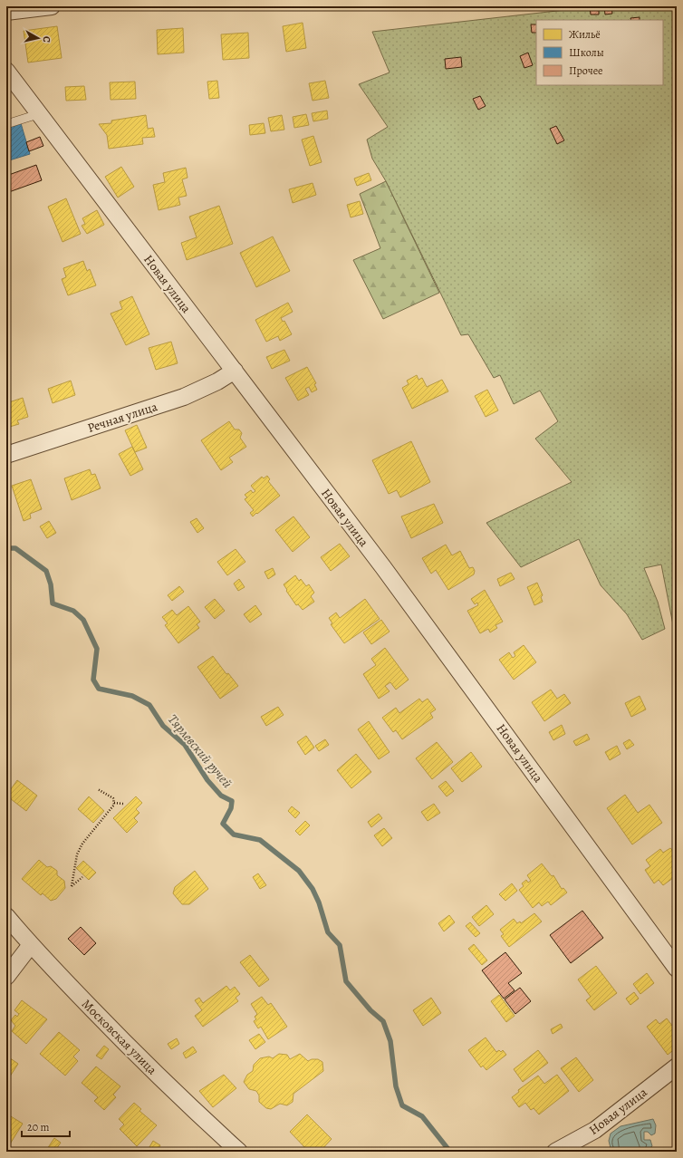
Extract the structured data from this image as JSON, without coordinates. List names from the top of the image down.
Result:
{
  "streets": {
    "street": ["Новая улица", "Речная улица", "Московская улица"]
  },
  "crossings": [
    ["Новая улица", "Речная улица"]
  ],
  "water": ["Тярлевский ручей"],
  "legend": ["Жильё", "Школы", "Прочее"],
  "scale_bar": "20 m",
  "north": "right"
}
